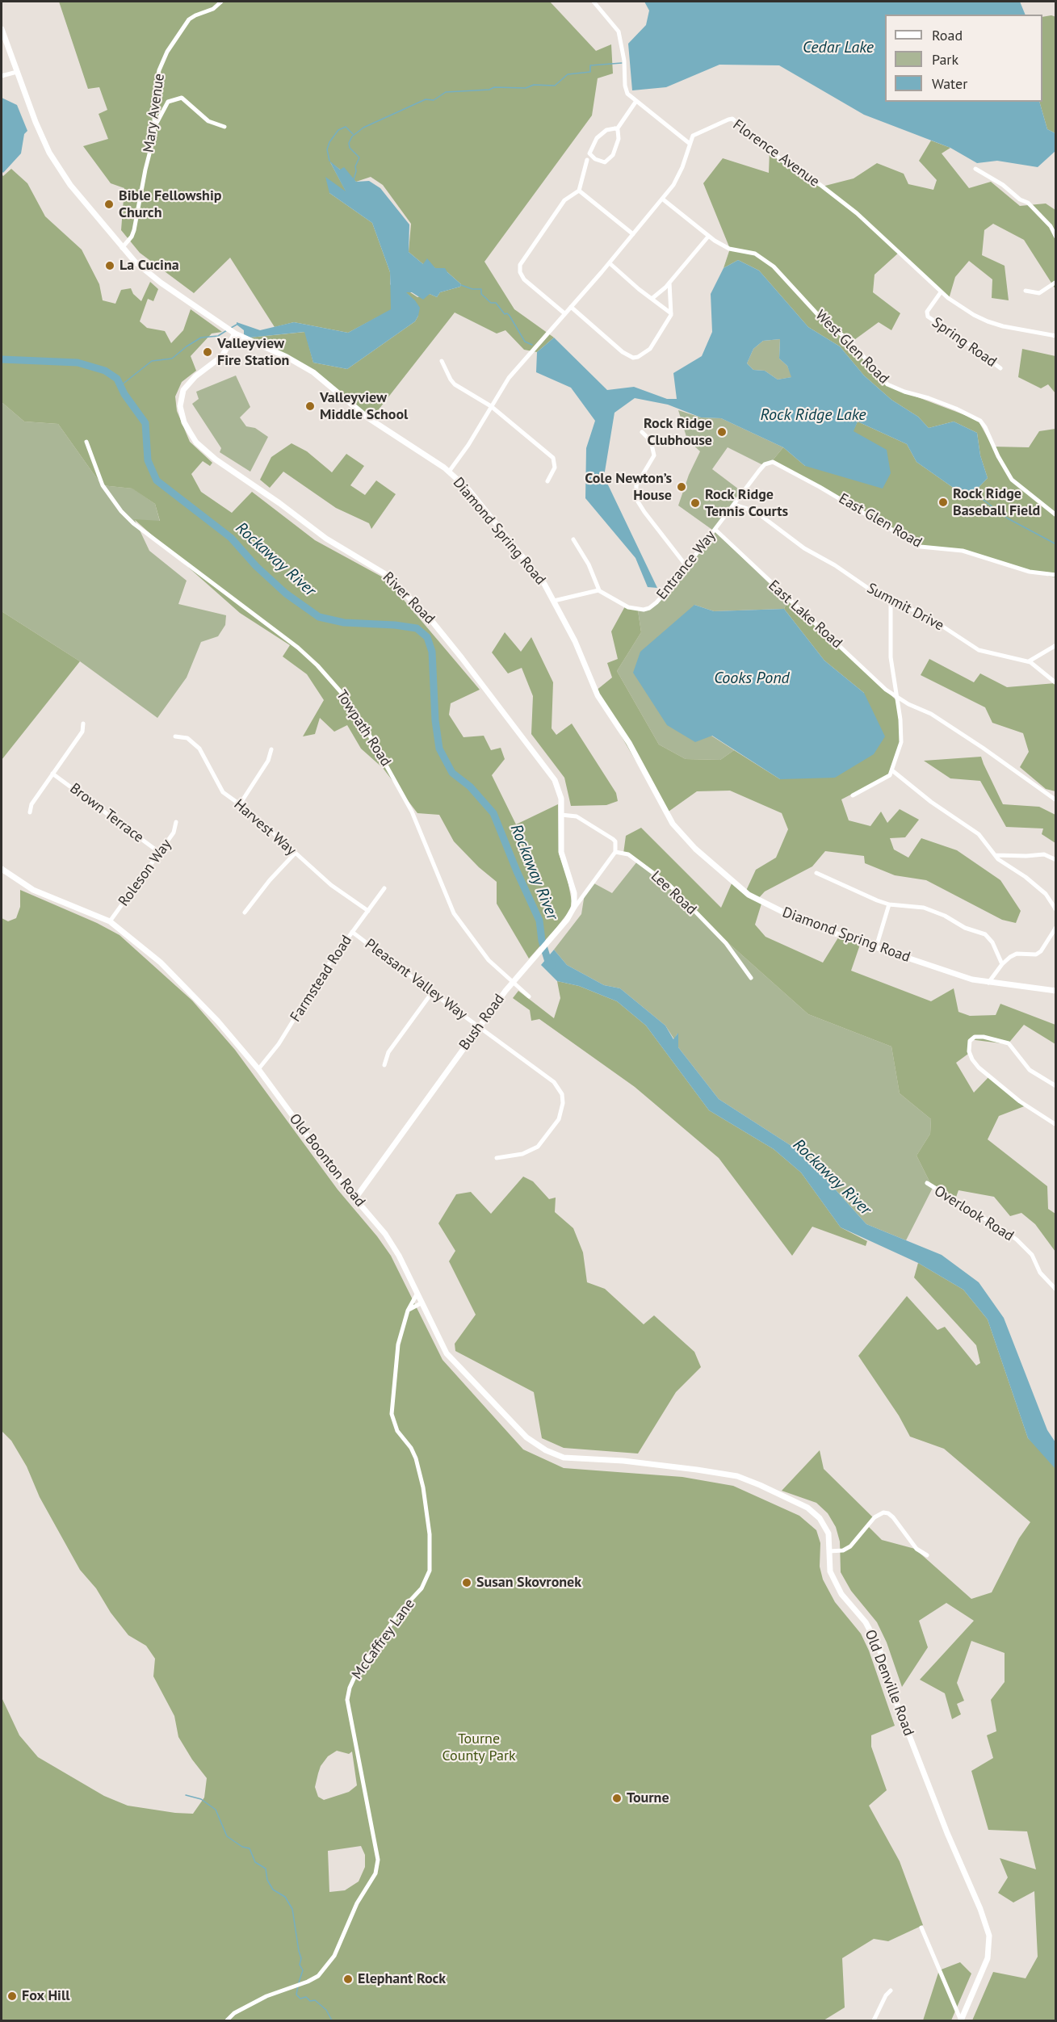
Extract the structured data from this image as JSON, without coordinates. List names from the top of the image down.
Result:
{
  "streets": {
    "street": [
      "Mary Avenue",
      "Florence Avenue",
      "Spring Road",
      "West Glen Road",
      "East Glen Road",
      "Diamond Spring Road",
      "Entrance Way",
      "River Road",
      "Summit Drive",
      "East Lake Road",
      "Towpath Road",
      "Brown Terrace",
      "Harvest Way",
      "Roleson Way",
      "Lee Road",
      "Farmstead Road",
      "Pleasant Valley Way",
      "Bush Road",
      "Old Boonton Road",
      "Overlook Road",
      "McCaffrey Lane",
      "Old Denville Road"
    ]
  },
  "crossings": [
    ["Mary Avenue", "Diamond Spring Road"],
    ["Florence Avenue", "Spring Road"],
    ["East Glen Road", "Entrance Way"],
    ["Diamond Spring Road", "River Road"],
    ["Entrance Way", "Summit Drive"],
    ["Entrance Way", "East Lake Road"],
    ["River Road", "Bush Road"],
    ["Towpath Road", "Bush Road"],
    ["Brown Terrace", "Roleson Way"],
    ["Harvest Way", "Farmstead Road"],
    ["Roleson Way", "Old Boonton Road"],
    ["Lee Road", "Bush Road"],
    ["Farmstead Road", "Pleasant Valley Way"],
    ["Farmstead Road", "Old Boonton Road"],
    ["Pleasant Valley Way", "Bush Road"],
    ["Bush Road", "Old Boonton Road"],
    ["Old Boonton Road", "McCaffrey Lane"],
    ["Old Boonton Road", "Old Denville Road"]
  ],
  "water": [
    "Cedar Lake",
    "Rock Ridge Lake",
    "Rockaway River",
    "Cooks Pond"
  ],
  "parks": ["Tourne County Park"],
  "places": [
    "Bible Fellowship Church",
    "La Cucina",
    "Valleyview Fire Station",
    "Valleyview Middle School",
    "Rock Ridge Clubhouse",
    "Cole Newton’s House",
    "Rock Ridge Baseball Field",
    "Rock Ridge Tennis Courts",
    "Susan Skovronek",
    "Tourne",
    "Elephant Rock",
    "Fox Hill"
  ],
  "legend": ["Road", "Park", "Water"]
}
